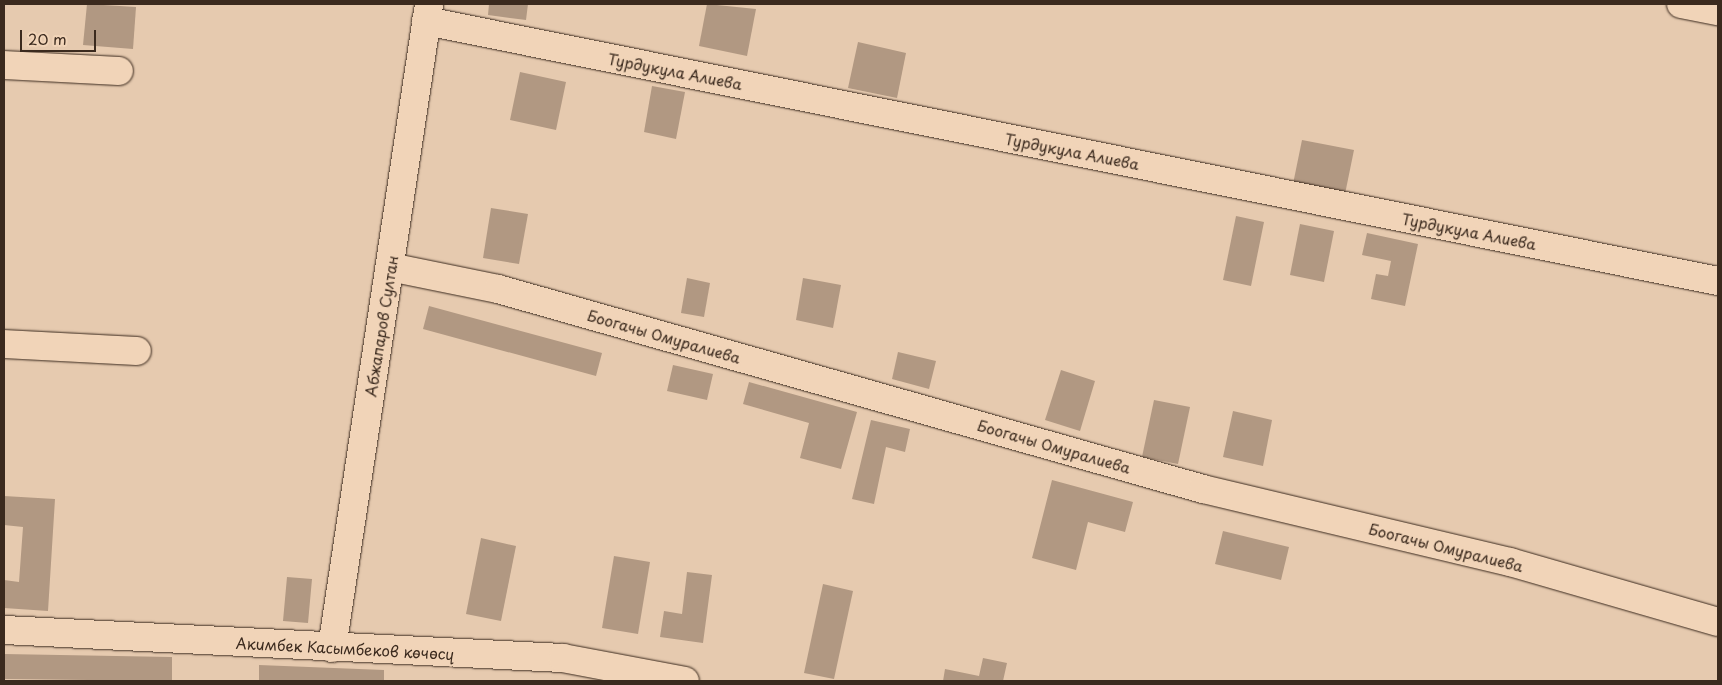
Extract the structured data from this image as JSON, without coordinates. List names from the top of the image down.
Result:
{
  "streets": {
    "street": [
      "Турдукула Алиева",
      "Абжапаров Султан",
      "Боогачы Омуралиева",
      "Акимбек Касымбеков көчөсү"
    ]
  },
  "crossings": [
    ["Турдукула Алиева", "Абжапаров Султан"],
    ["Абжапаров Султан", "Боогачы Омуралиева"],
    ["Абжапаров Султан", "Акимбек Касымбеков көчөсү"]
  ],
  "scale_bar": "20 m"
}
